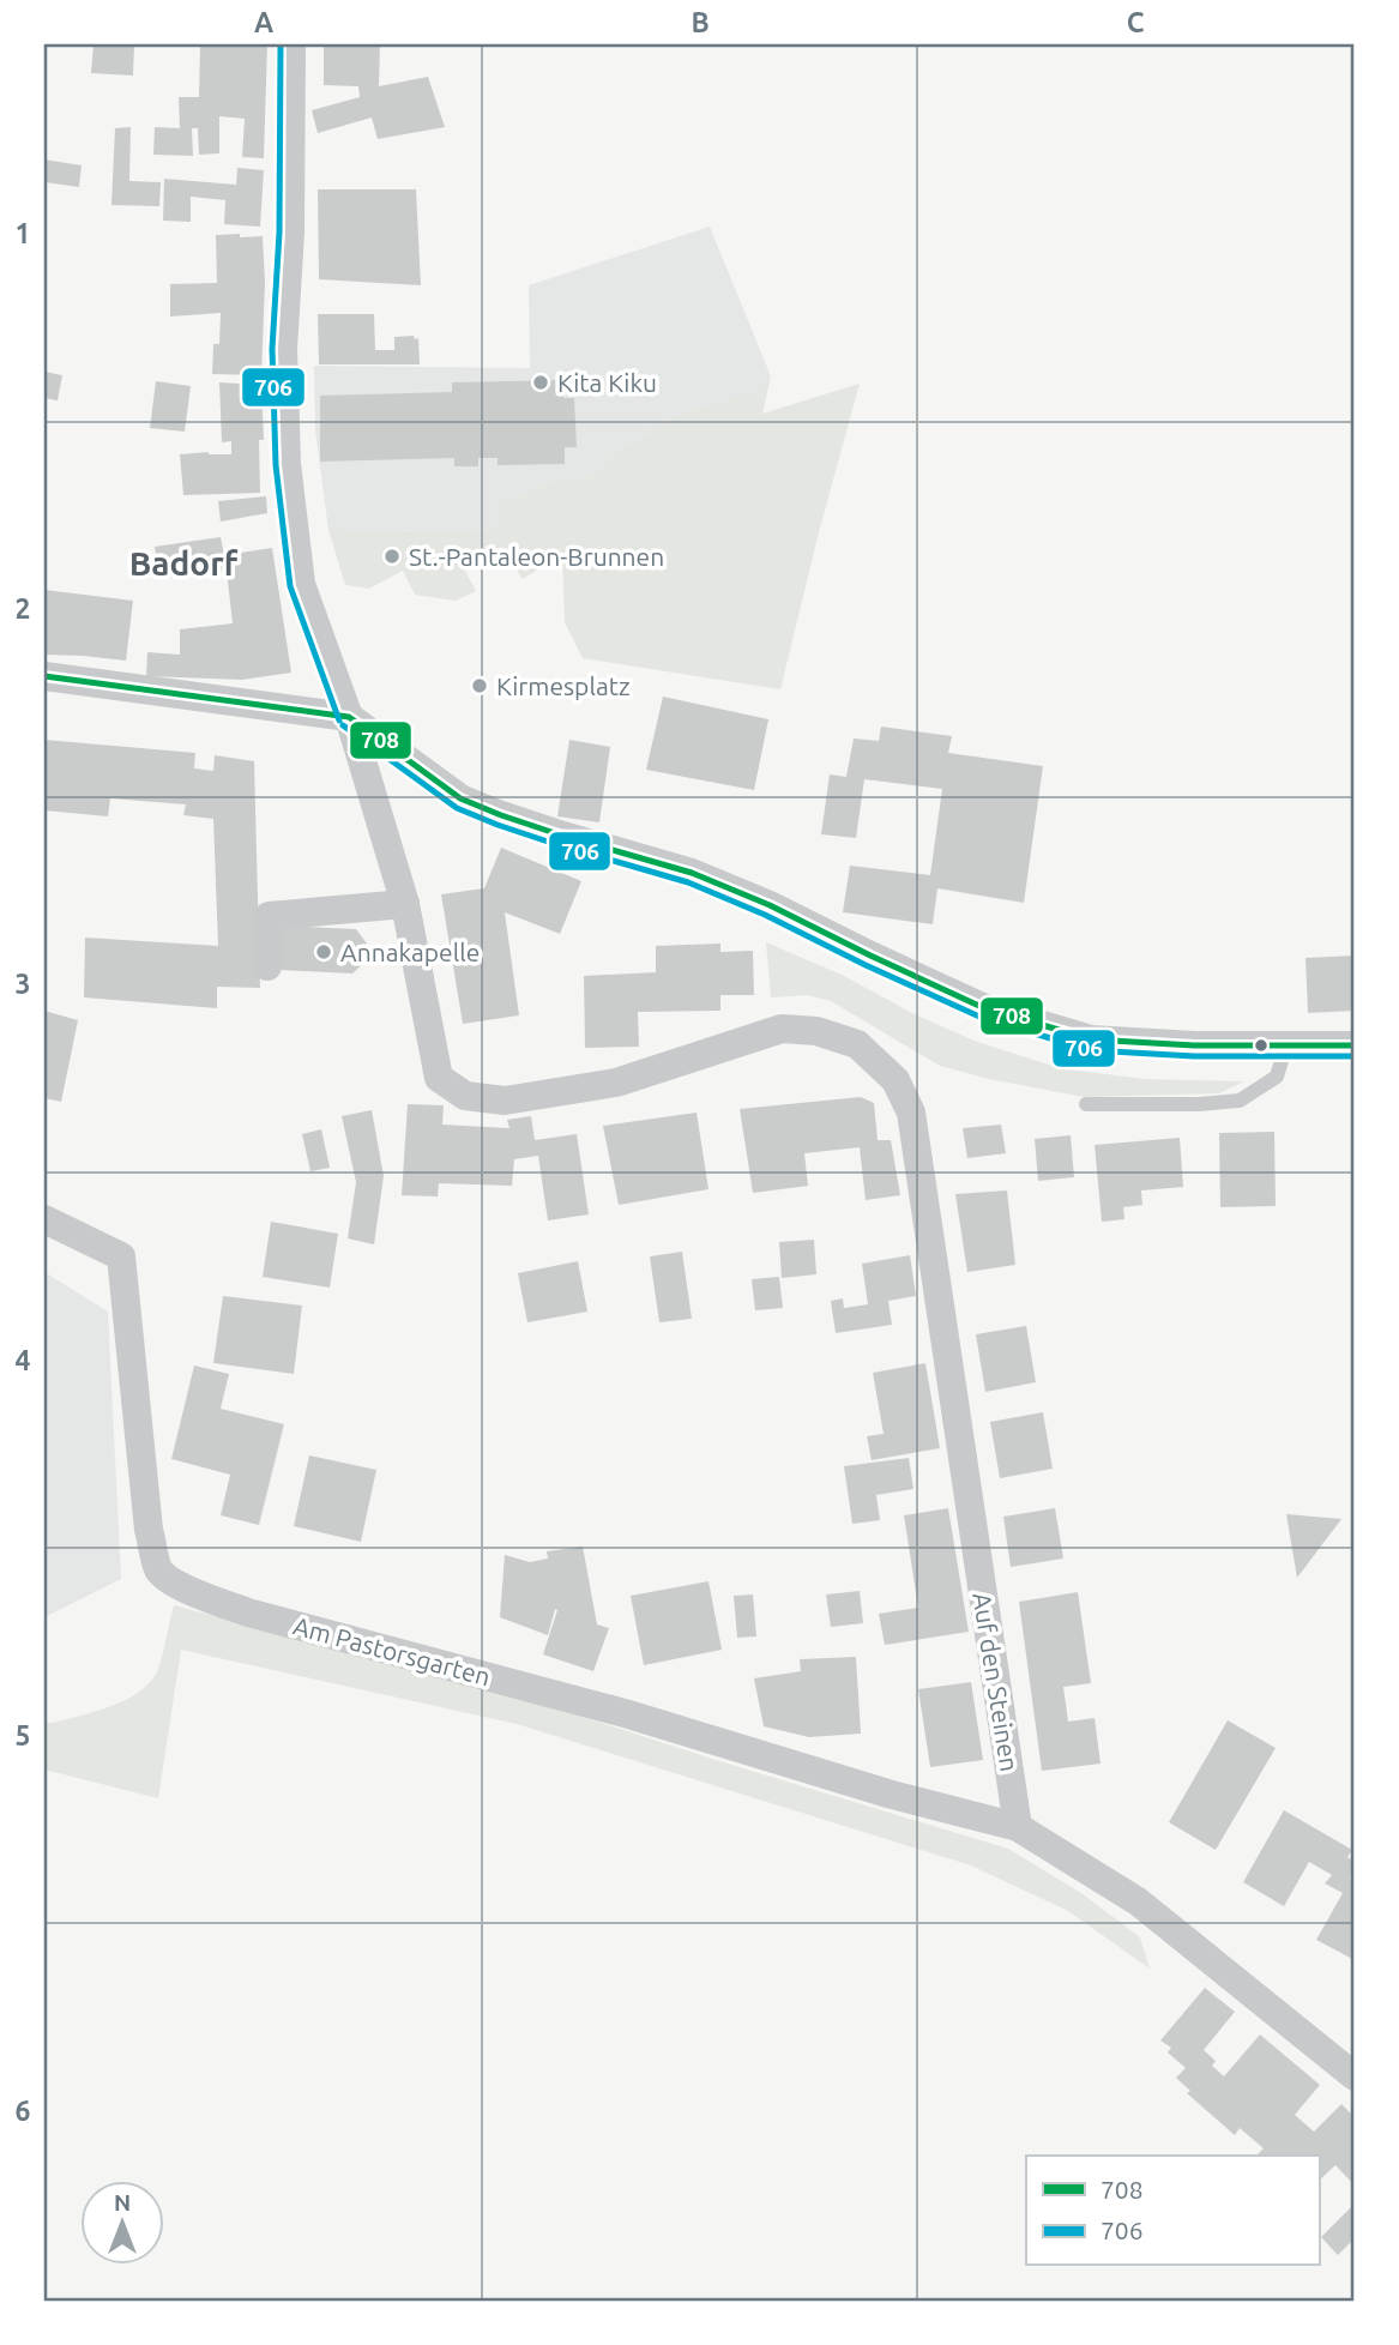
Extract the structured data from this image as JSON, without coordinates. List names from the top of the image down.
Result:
{
  "streets": {
    "street": ["Am Pastorsgarten", "Auf den Steinen"]
  },
  "crossings": [
    ["Am Pastorsgarten", "Auf den Steinen"]
  ],
  "districts": ["Badorf"],
  "places": [
    "Kita Kiku",
    "St.-Pantaleon-Brunnen",
    "Kirmesplatz",
    "Annakapelle"
  ],
  "lines": ["transit line 706", "transit line 708"],
  "legend": ["708", "706"],
  "north": "top",
  "grid": {
    "columns": ["A", "B", "C"],
    "rows": [
      "1",
      "2",
      "3",
      "4",
      "5",
      "6"
    ]
  }
}
